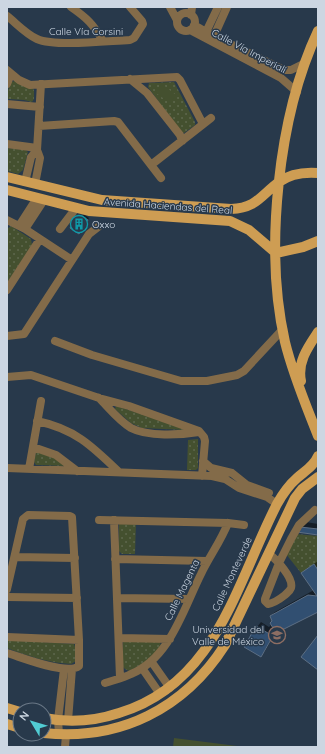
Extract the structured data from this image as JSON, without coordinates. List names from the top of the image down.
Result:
{
  "streets": {
    "main road": ["Avenida Haciendas del Real", "Calle Monteverde"],
    "street": ["Calle Vía Corsini", "Calle Vía Imperiali", "Calle Magenta"]
  },
  "places": {
    "building": ["Oxxo"],
    "school or university": ["Universidad del Valle de México"]
  },
  "north": "top left"
}
